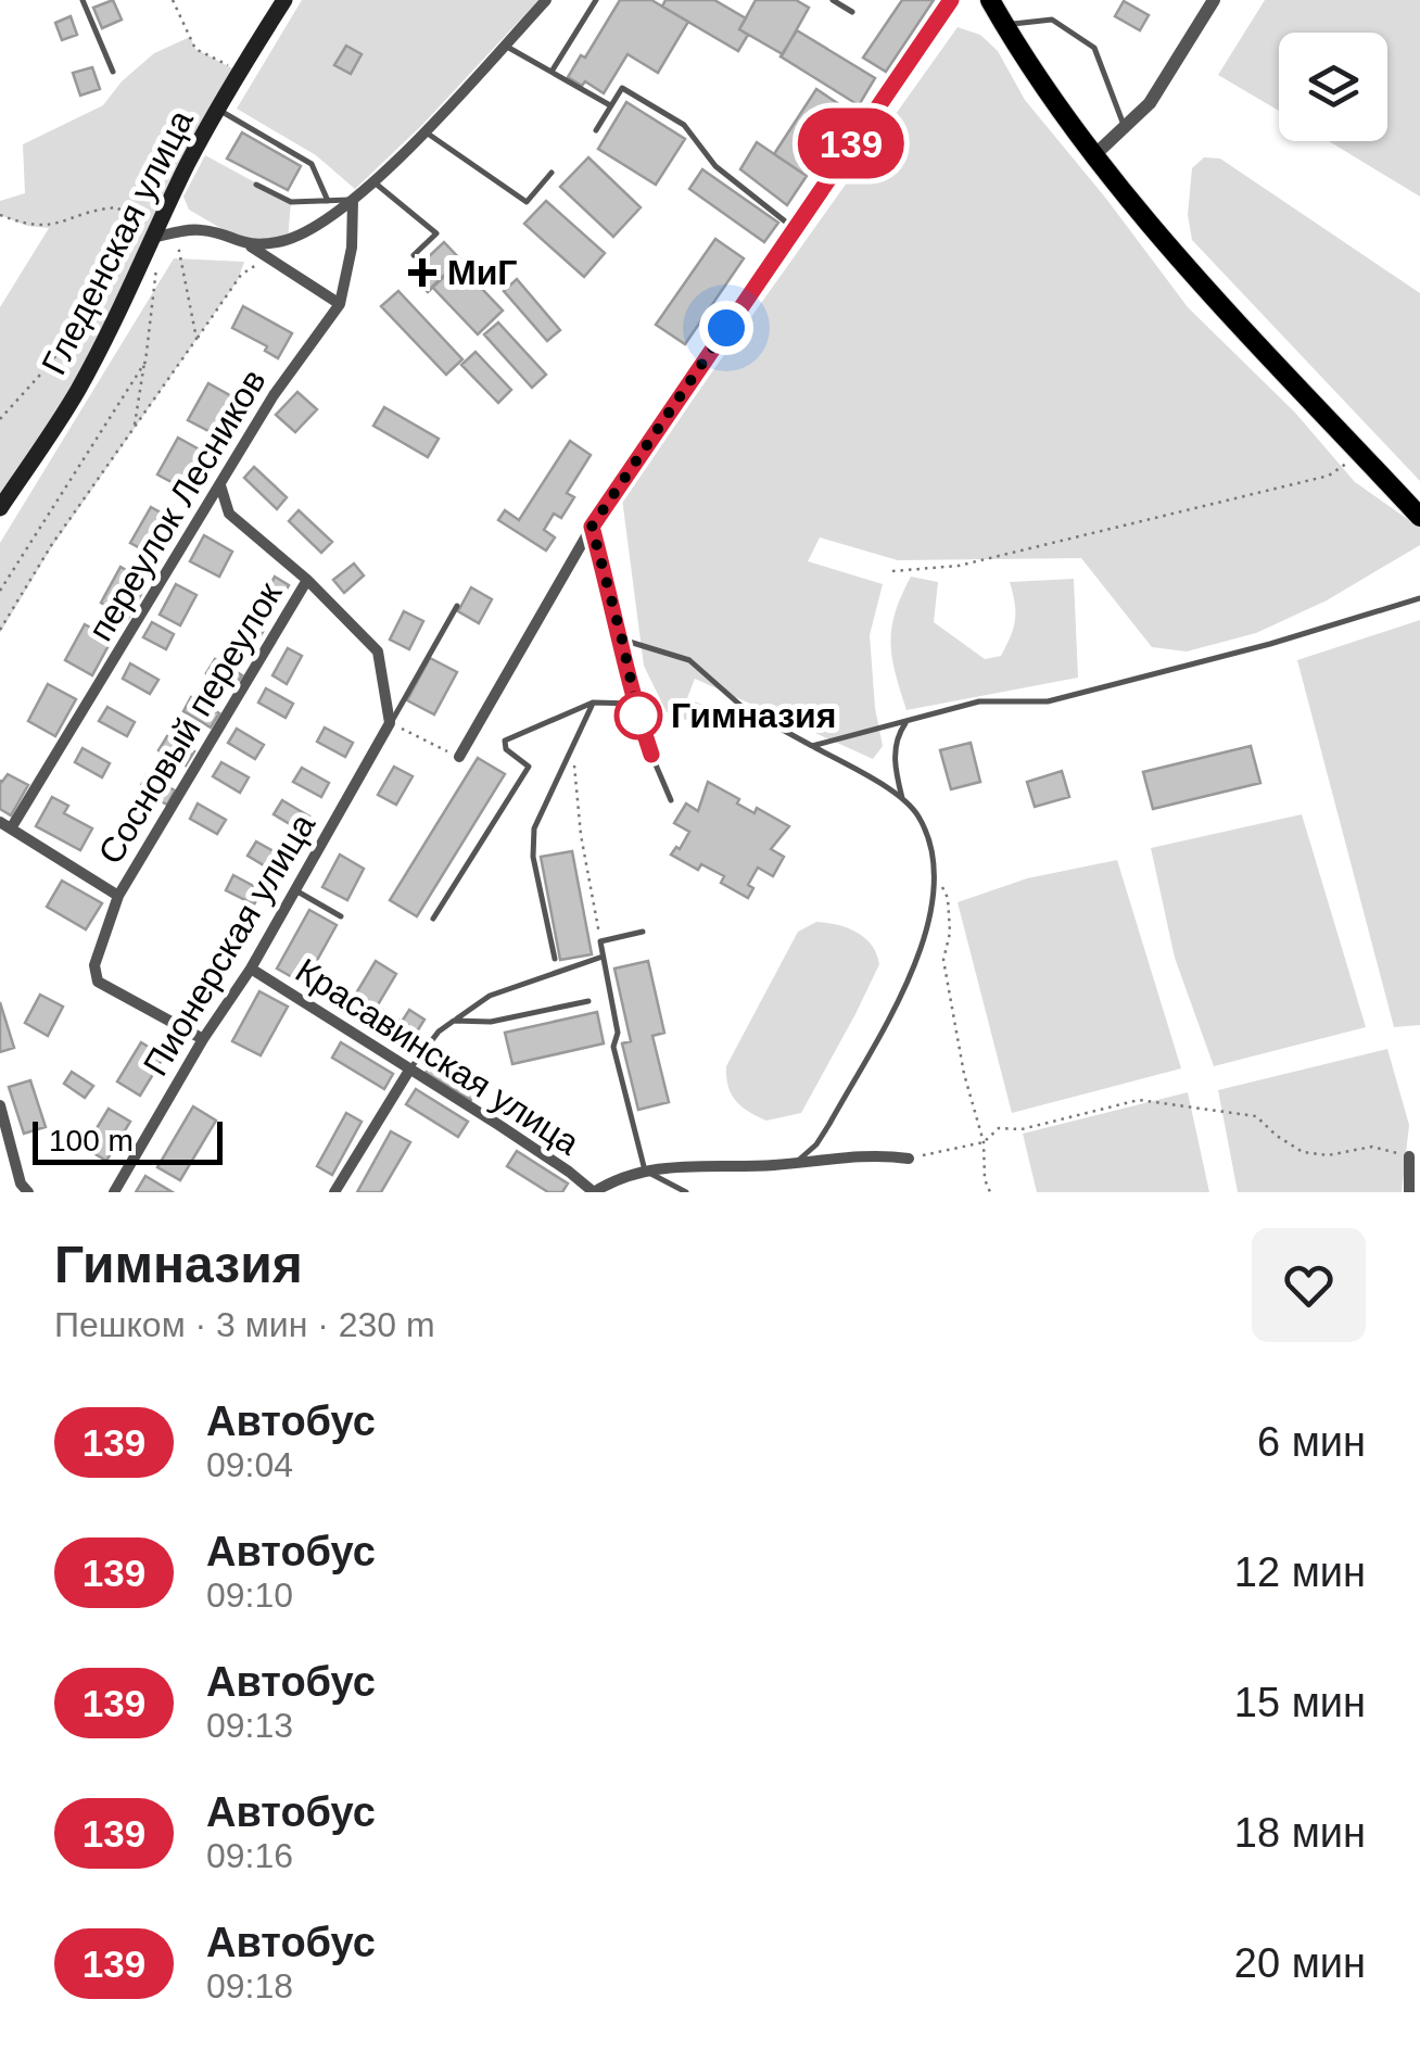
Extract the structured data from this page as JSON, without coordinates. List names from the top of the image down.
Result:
{
  "streets": {
    "main road": ["Гледенская улица"],
    "street": [
      "переулок Лесников",
      "Сосновый переулок",
      "Пионерская улица",
      "Красавинская улица"
    ]
  },
  "crossings": [
    ["Пионерская улица", "Красавинская улица"]
  ],
  "places": {
    "health": ["МиГ"],
    "other": ["Гимназия"]
  },
  "lines": ["bus line 139"],
  "scale_bar": "100 m",
  "page": {
    "on_map": "139",
    "scale": "100 m",
    "heading": ["Гимназия", "Пешком · 3 мин · 230 m"],
    "list": [
      {
        "mark": "139",
        "name": "Автобус",
        "note": "09:04",
        "value": "6 мин"
      },
      {
        "mark": "139",
        "name": "Автобус",
        "note": "09:10",
        "value": "12 мин"
      },
      {
        "mark": "139",
        "name": "Автобус",
        "note": "09:13",
        "value": "15 мин"
      },
      {
        "mark": "139",
        "name": "Автобус",
        "note": "09:16",
        "value": "18 мин"
      },
      {
        "mark": "139",
        "name": "Автобус",
        "note": "09:18",
        "value": "20 мин"
      }
    ]
  }
}
